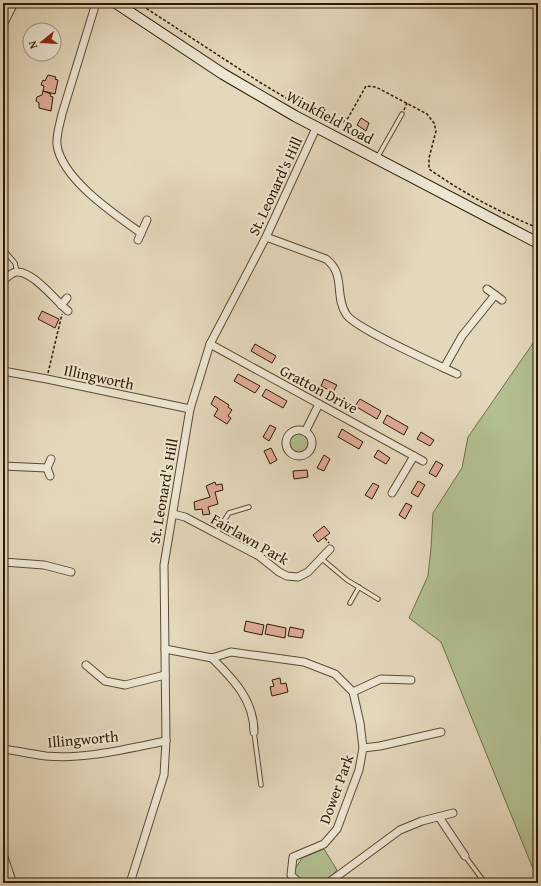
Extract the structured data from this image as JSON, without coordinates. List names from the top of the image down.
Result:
{
  "streets": {
    "main road": ["Winkfield Road"],
    "street": [
      "St. Leonard's Hill",
      "Illingworth",
      "Gratton Drive",
      "Fairlawn Park",
      "Dower Park"
    ]
  },
  "crossings": [
    ["Winkfield Road", "St. Leonard's Hill"],
    ["St. Leonard's Hill", "Illingworth"],
    ["St. Leonard's Hill", "Gratton Drive"],
    ["St. Leonard's Hill", "Fairlawn Park"]
  ],
  "north": "left"
}
